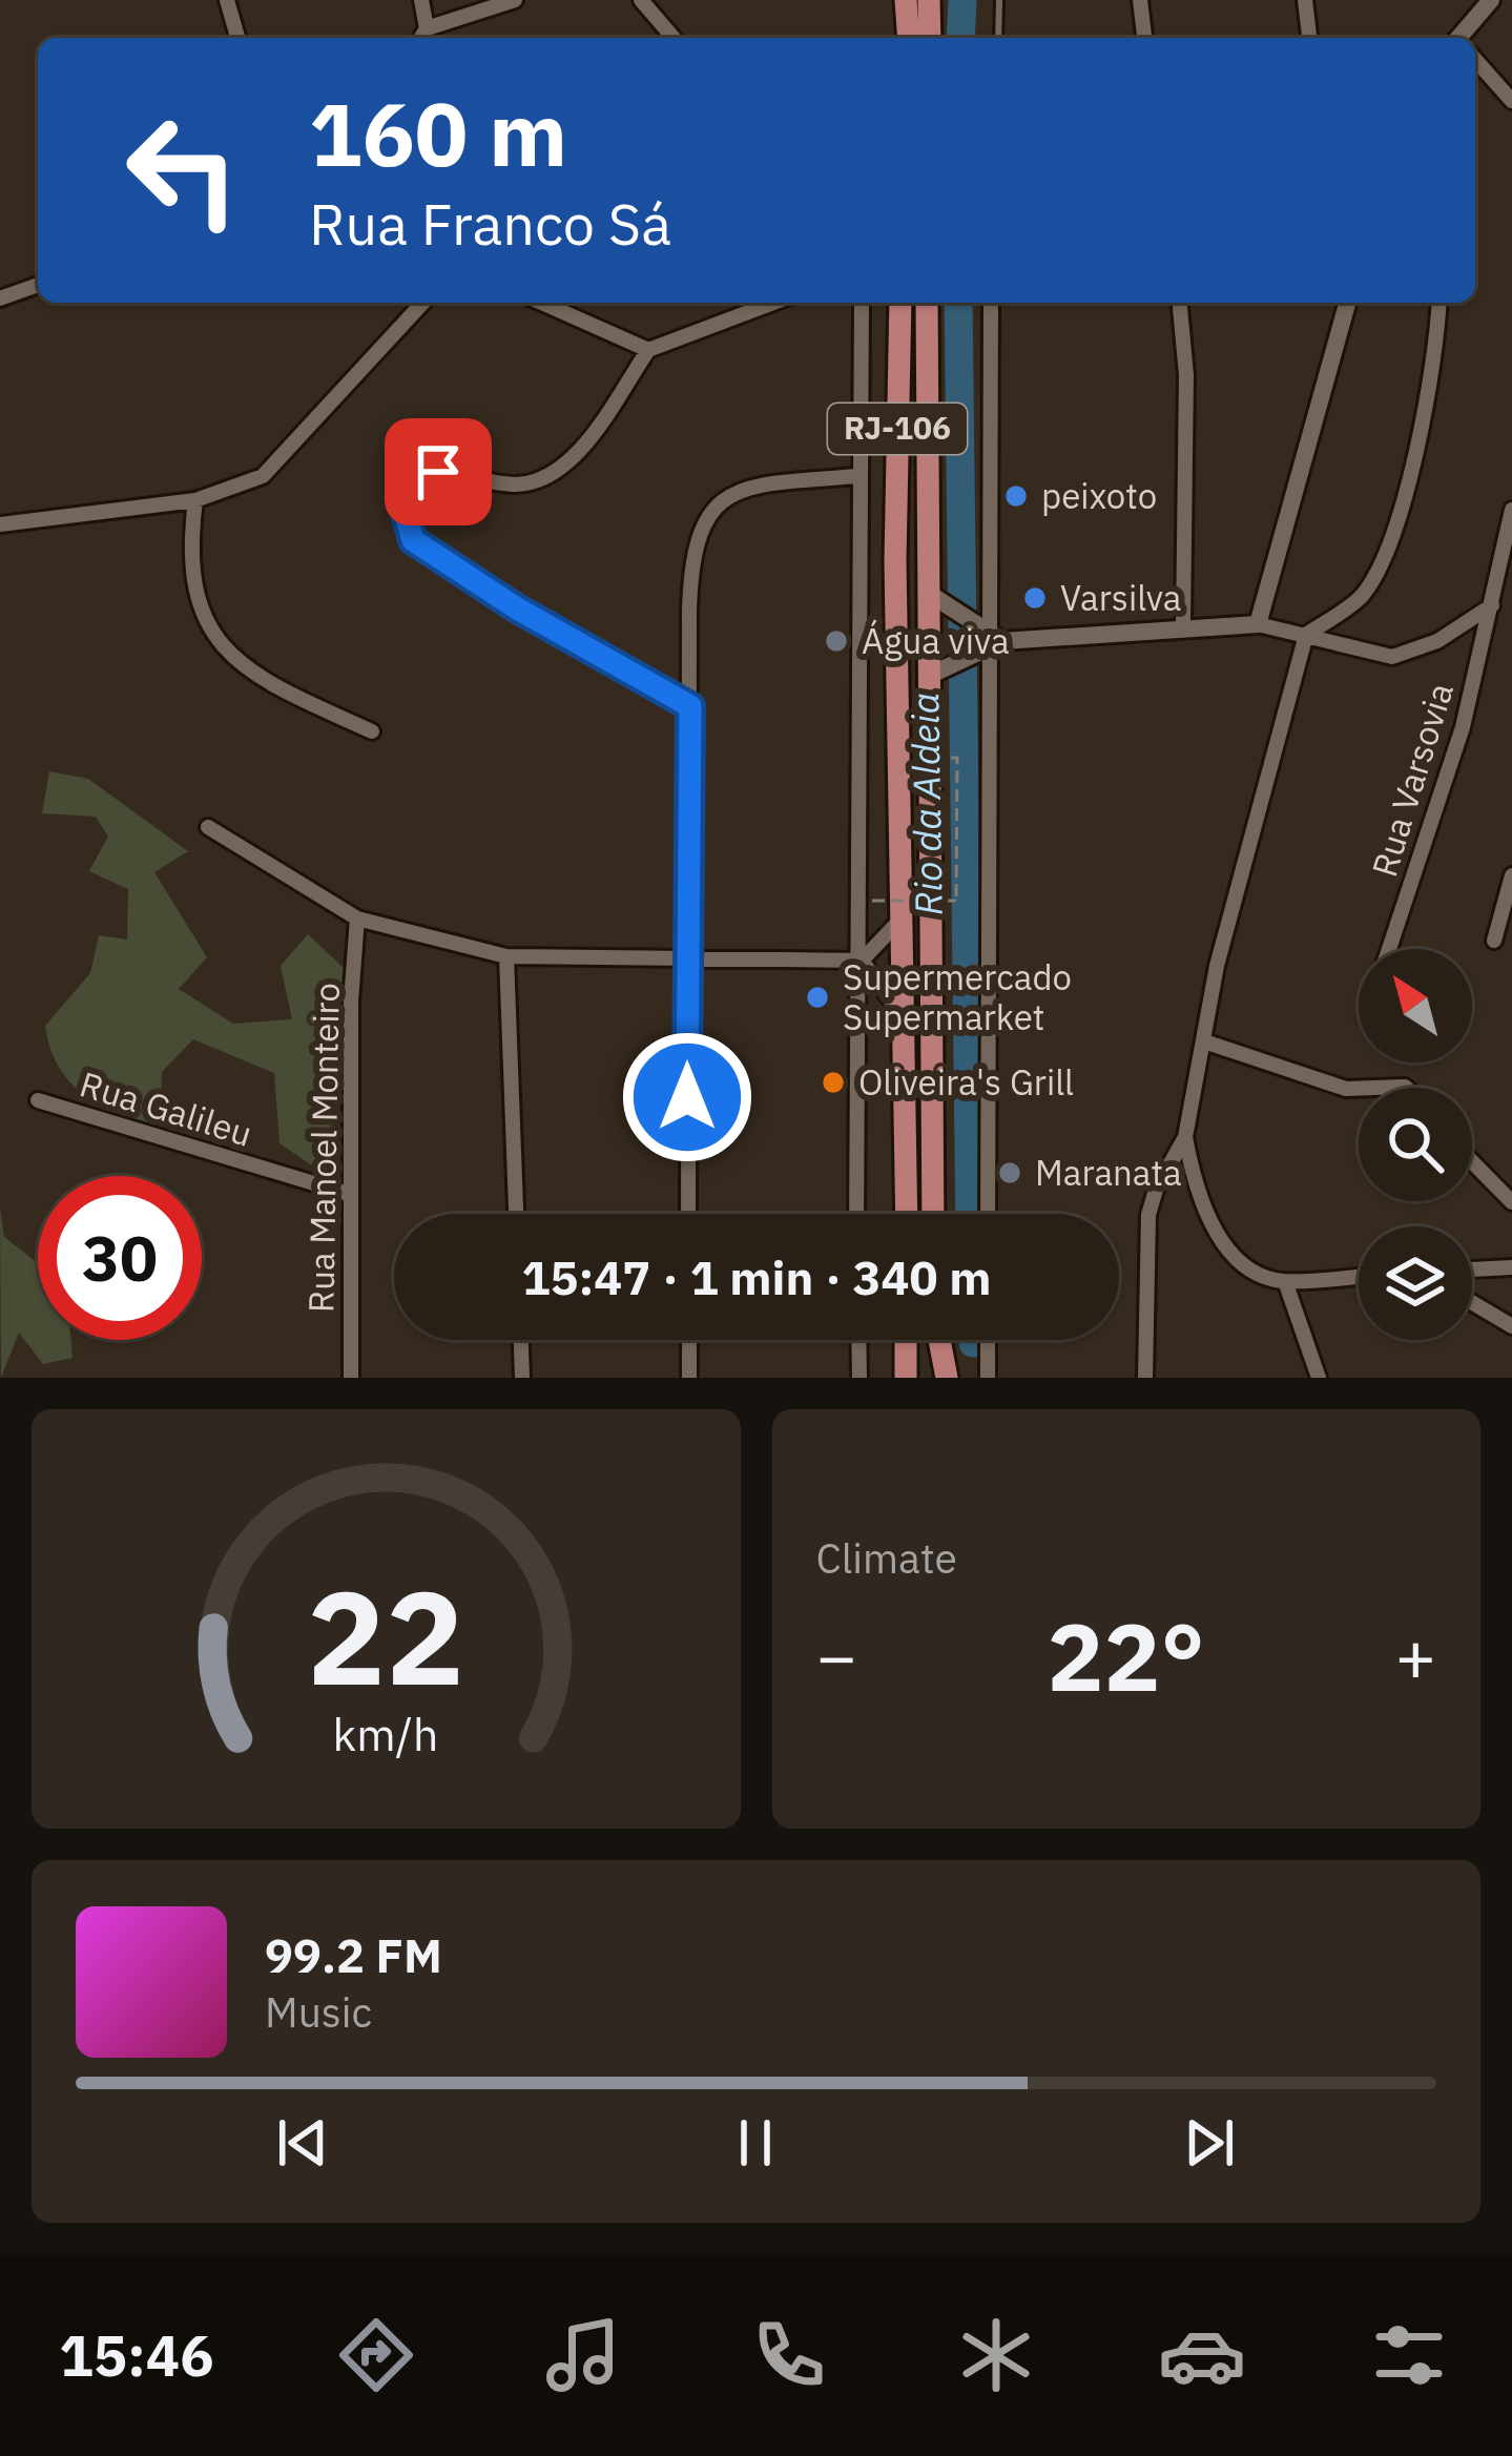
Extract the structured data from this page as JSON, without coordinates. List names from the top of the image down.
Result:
{
  "streets": {
    "highway": ["RJ-106"],
    "street": ["Rua Varsovia", "Rua Galileu", "Rua Manoel Monteiro"]
  },
  "crossings": [
    ["Rua Galileu", "Rua Manoel Monteiro"]
  ],
  "water": ["Rio da Aldeia"],
  "places": [
    "peixoto",
    "Varsilva",
    "Água viva",
    "Supermercado Supermarket",
    "Oliveira's Grill",
    "Maranata"
  ],
  "north": "top left",
  "page": {
    "turn": ["160 m", "Rua Franco Sá"],
    "limit": "30",
    "trip": "15:47 · 1 min · 340 m",
    "tile": "Climate",
    "heat": ["−", "22°", "+"],
    "song": ["99.2 FM", "Music"],
    "tabs": "15:46",
    "gauge": ["22", "km/h"]
  }
}
